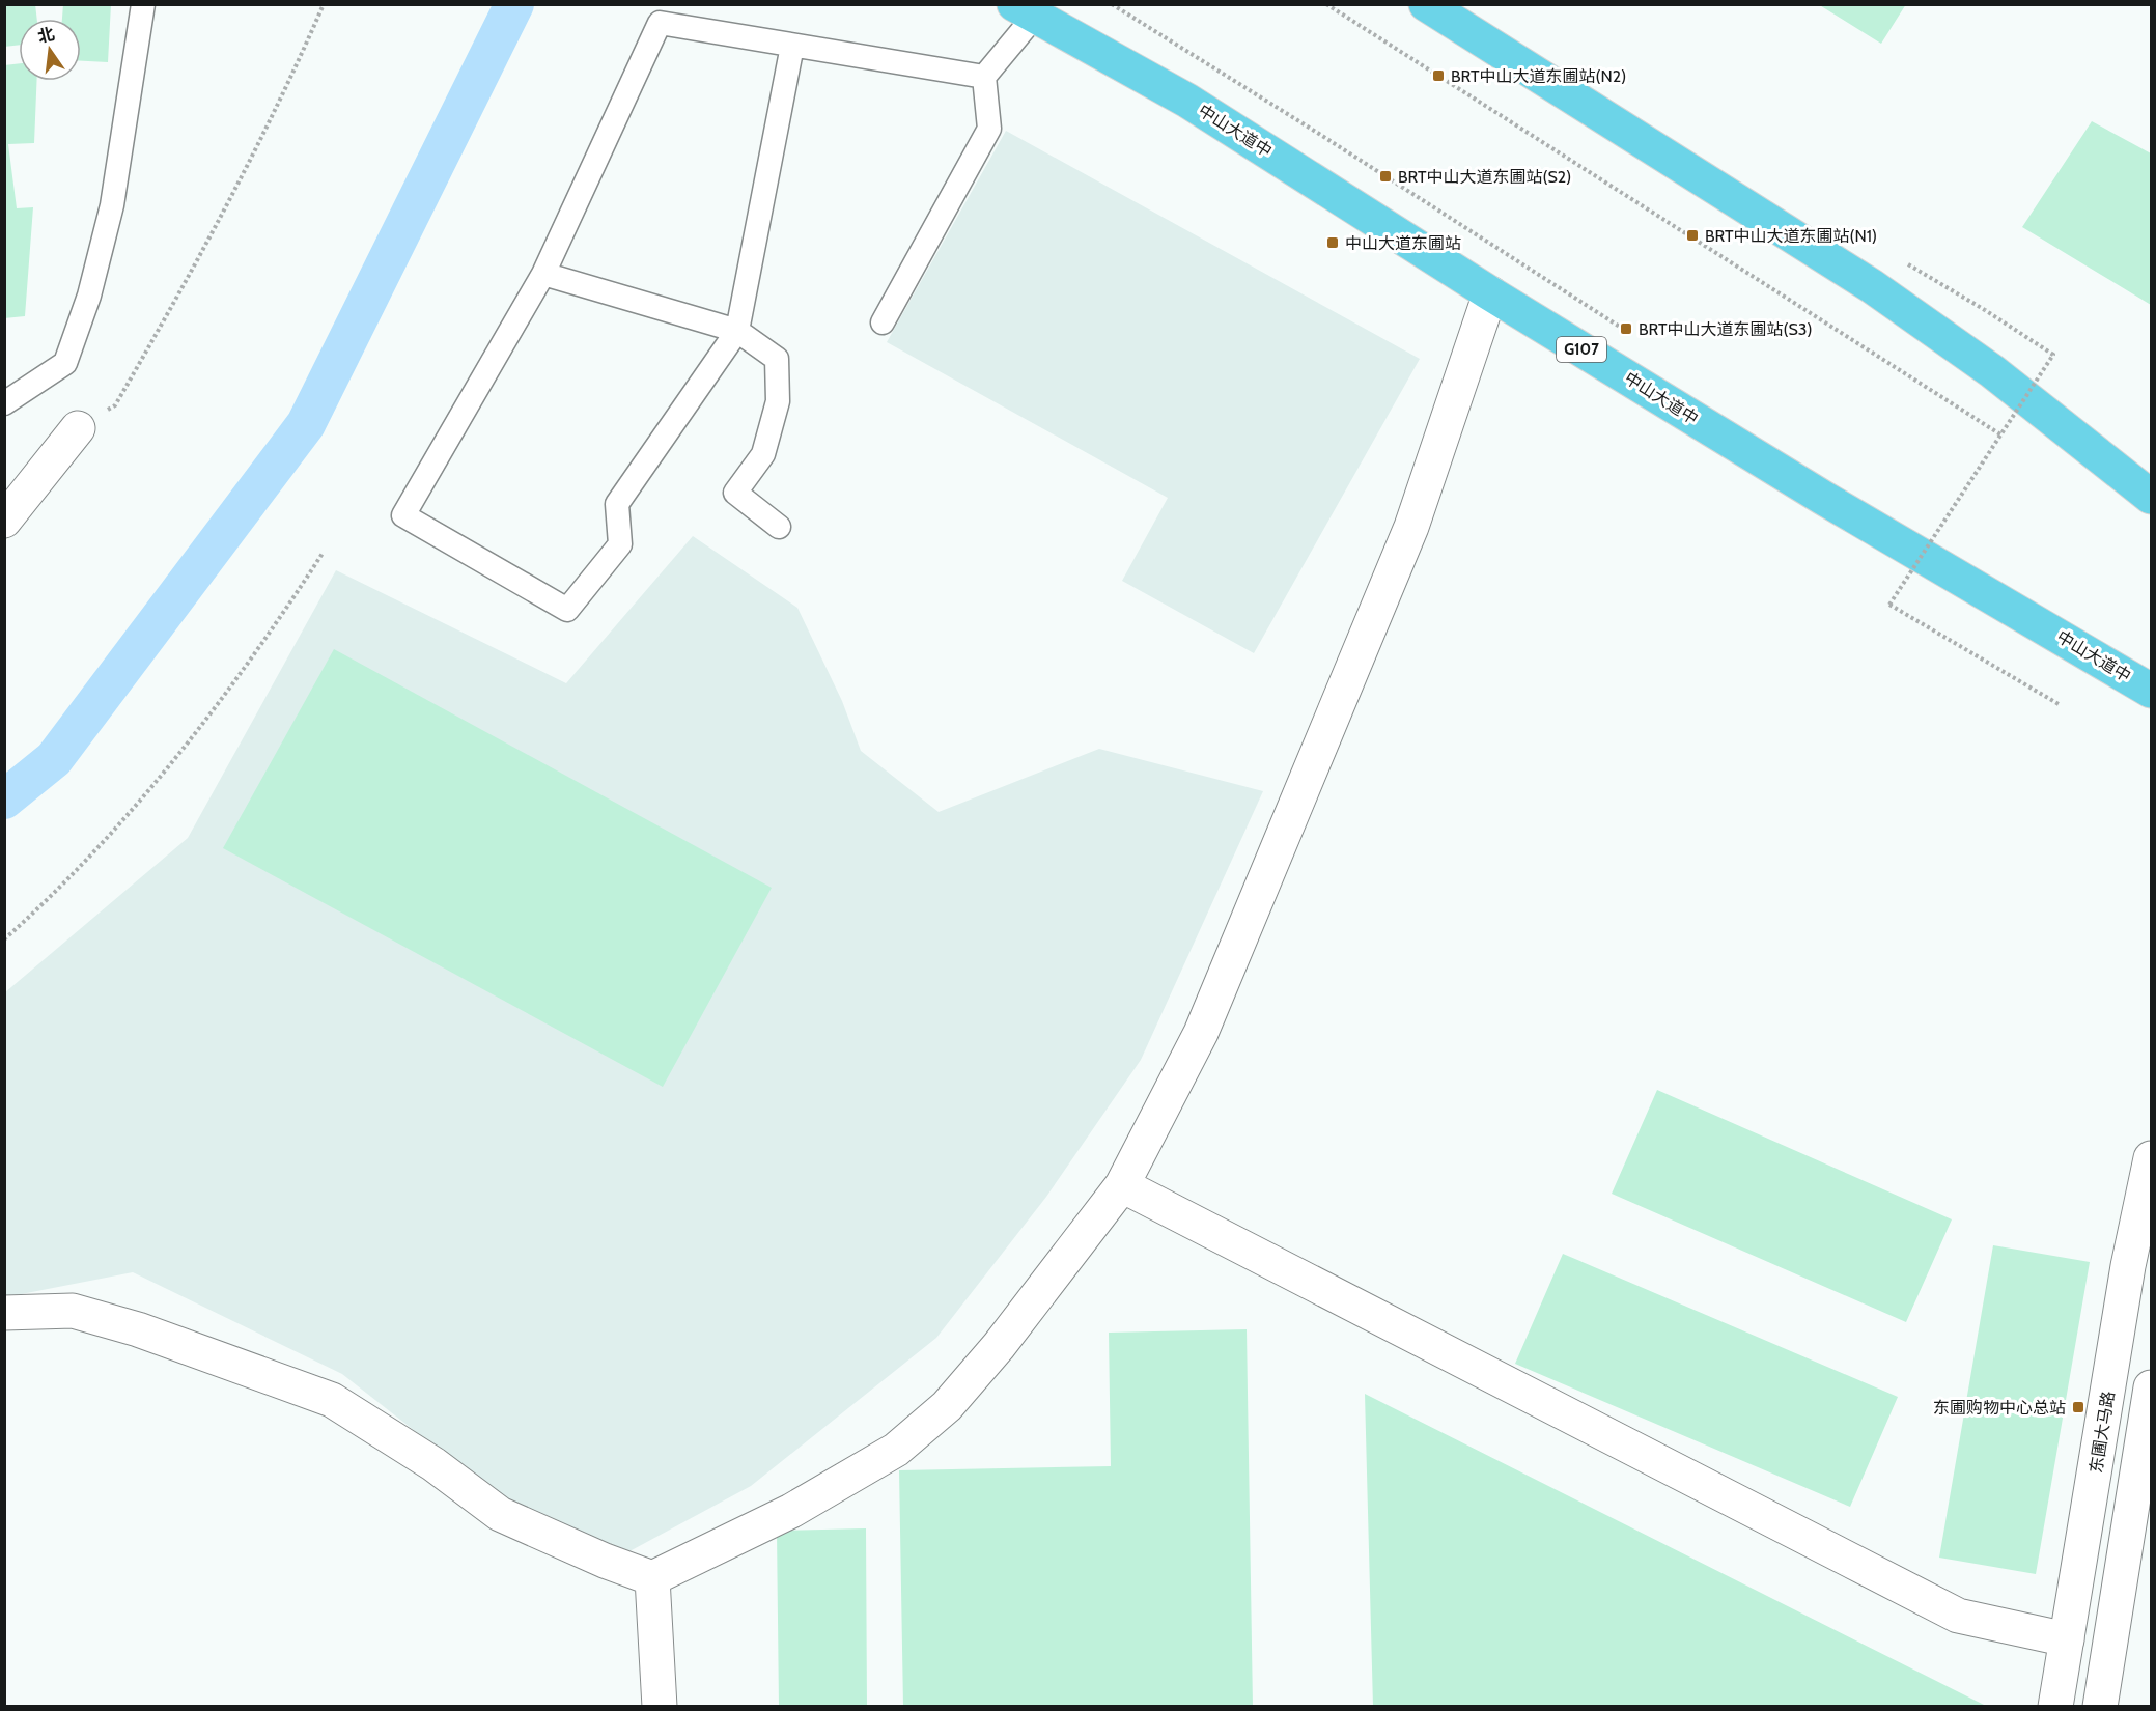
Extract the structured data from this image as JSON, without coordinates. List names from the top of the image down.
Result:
{
  "streets": {
    "highway": ["中山大道中", "G107"],
    "street": ["东圃大马路"]
  },
  "places": {
    "transit": [
      "BRT中山大道东圃站(N2)",
      "BRT中山大道东圃站(S2)",
      "BRT中山大道东圃站(N1)",
      "中山大道东圃站",
      "BRT中山大道东圃站(S3)",
      "东圃购物中心总站"
    ]
  },
  "north": "top"
}
